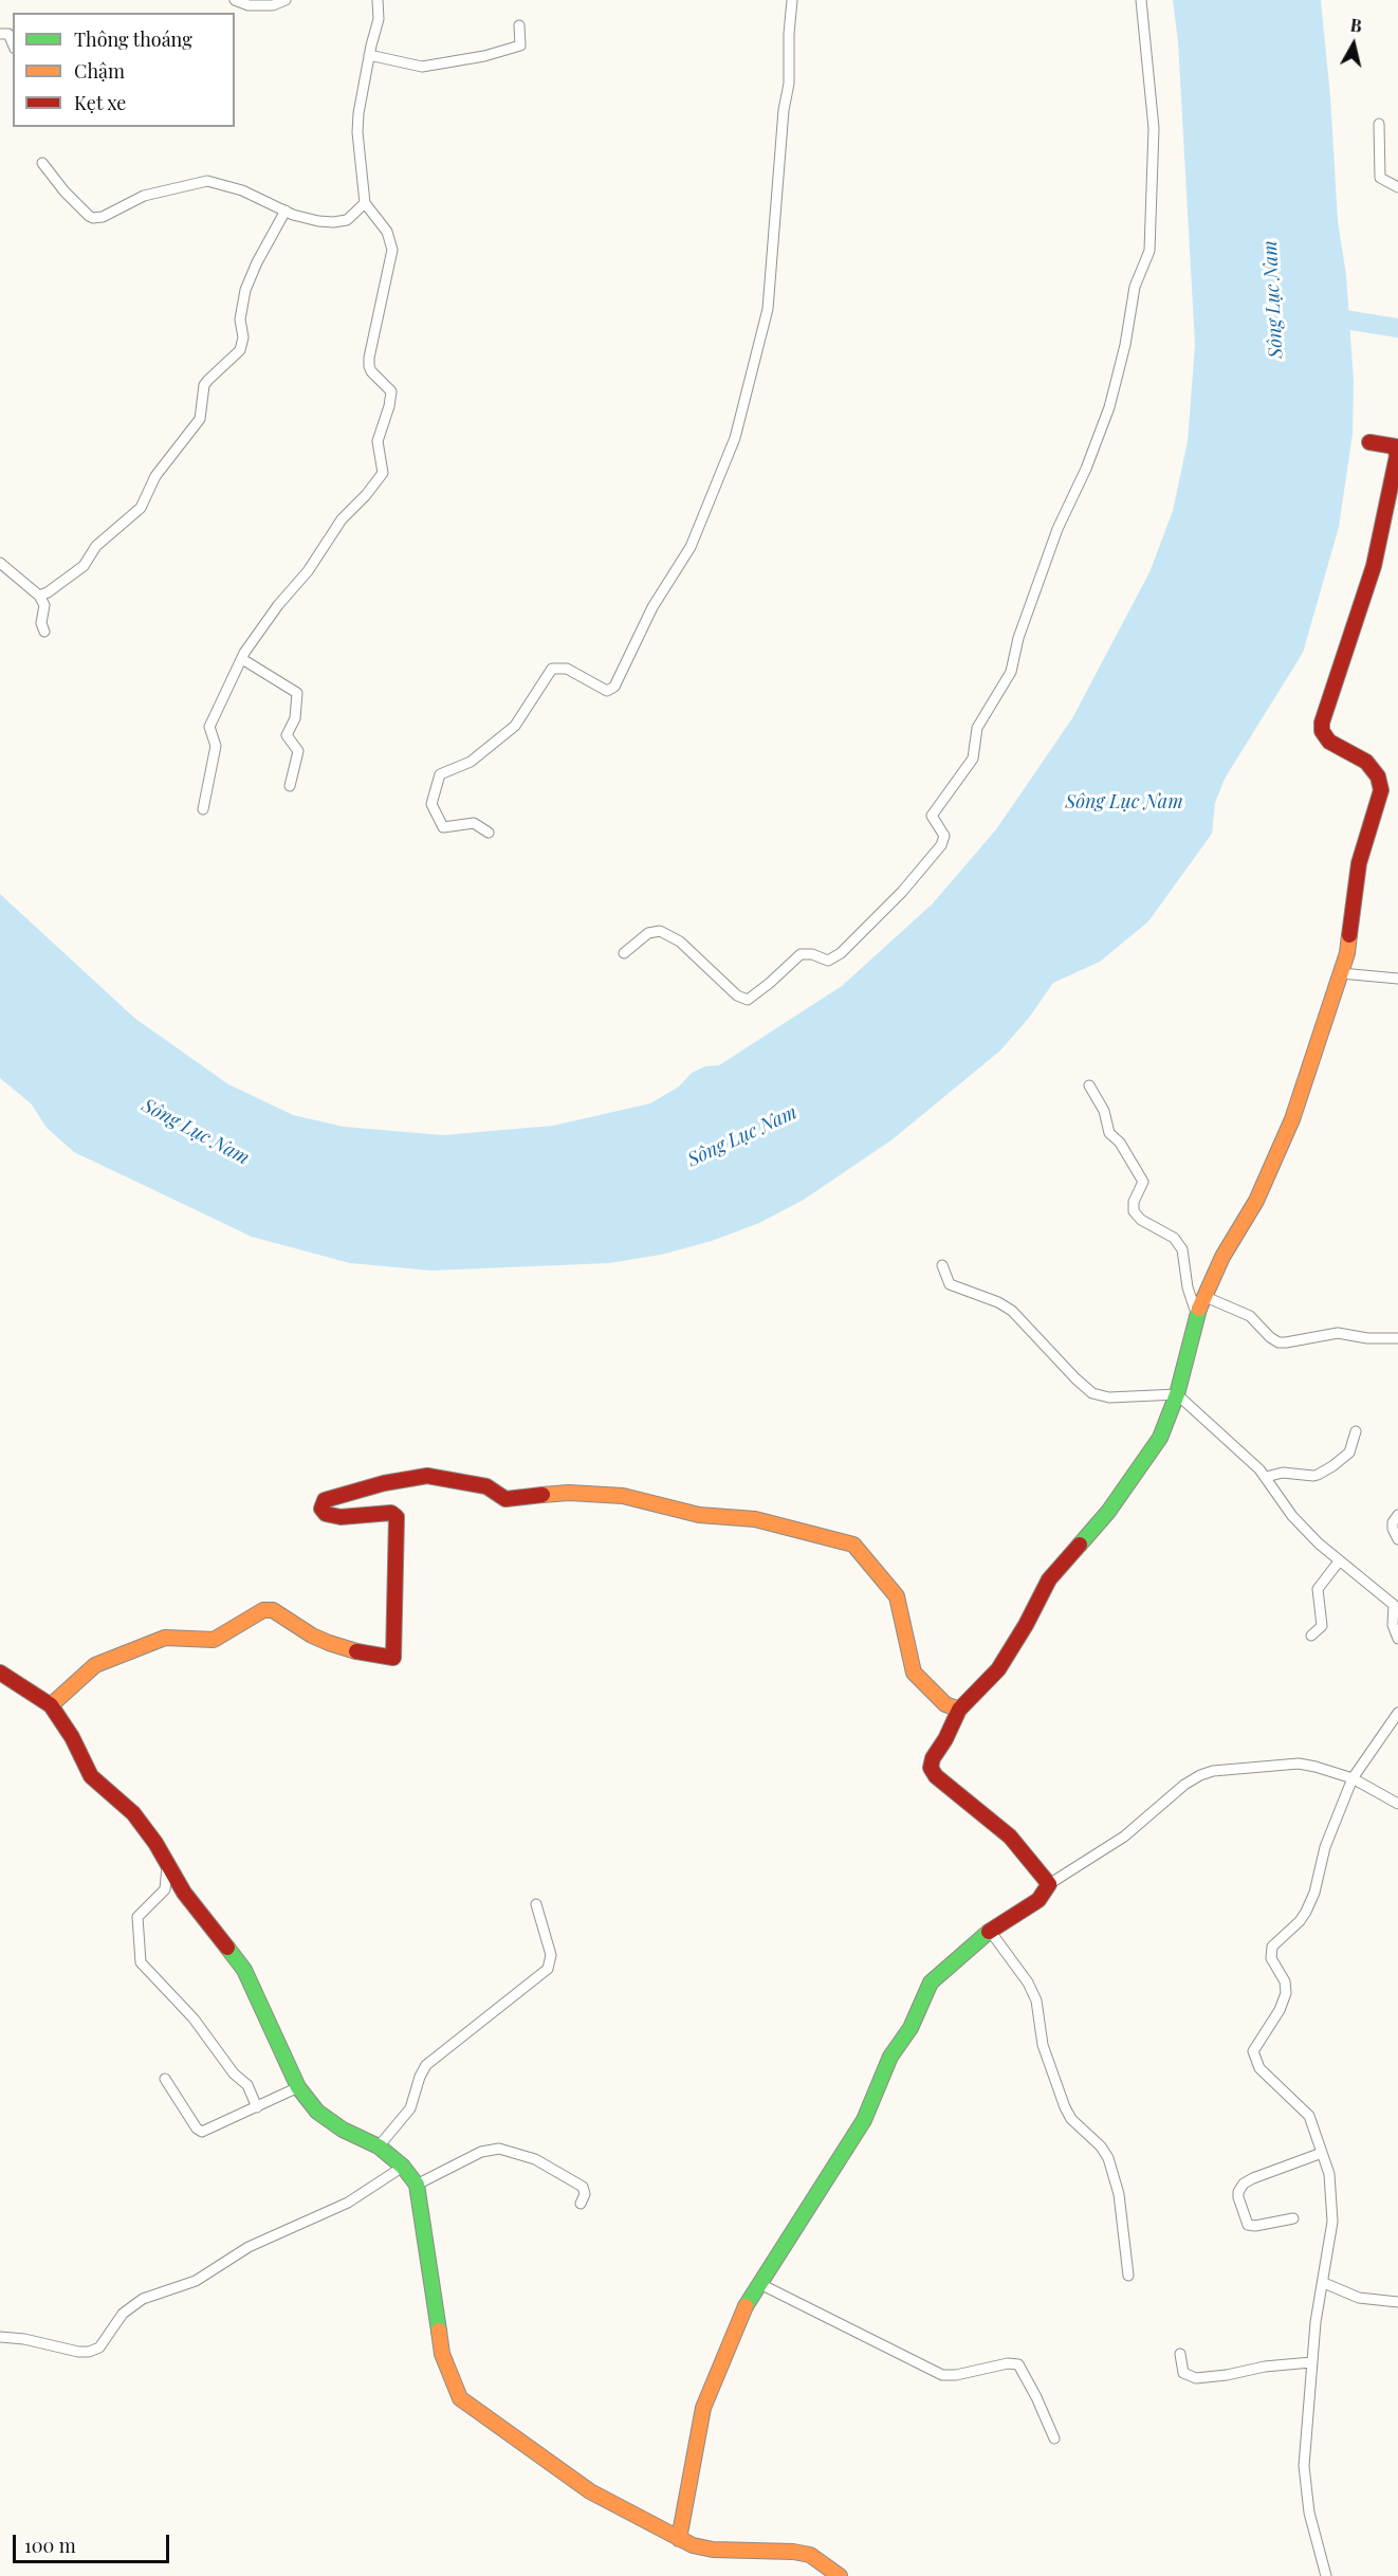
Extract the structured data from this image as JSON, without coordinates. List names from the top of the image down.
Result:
{
  "water": ["Sông Lục Nam"],
  "legend": ["Thông thoáng", "Chậm", "Kẹt xe"],
  "scale_bar": "100 m",
  "north": "top"
}
